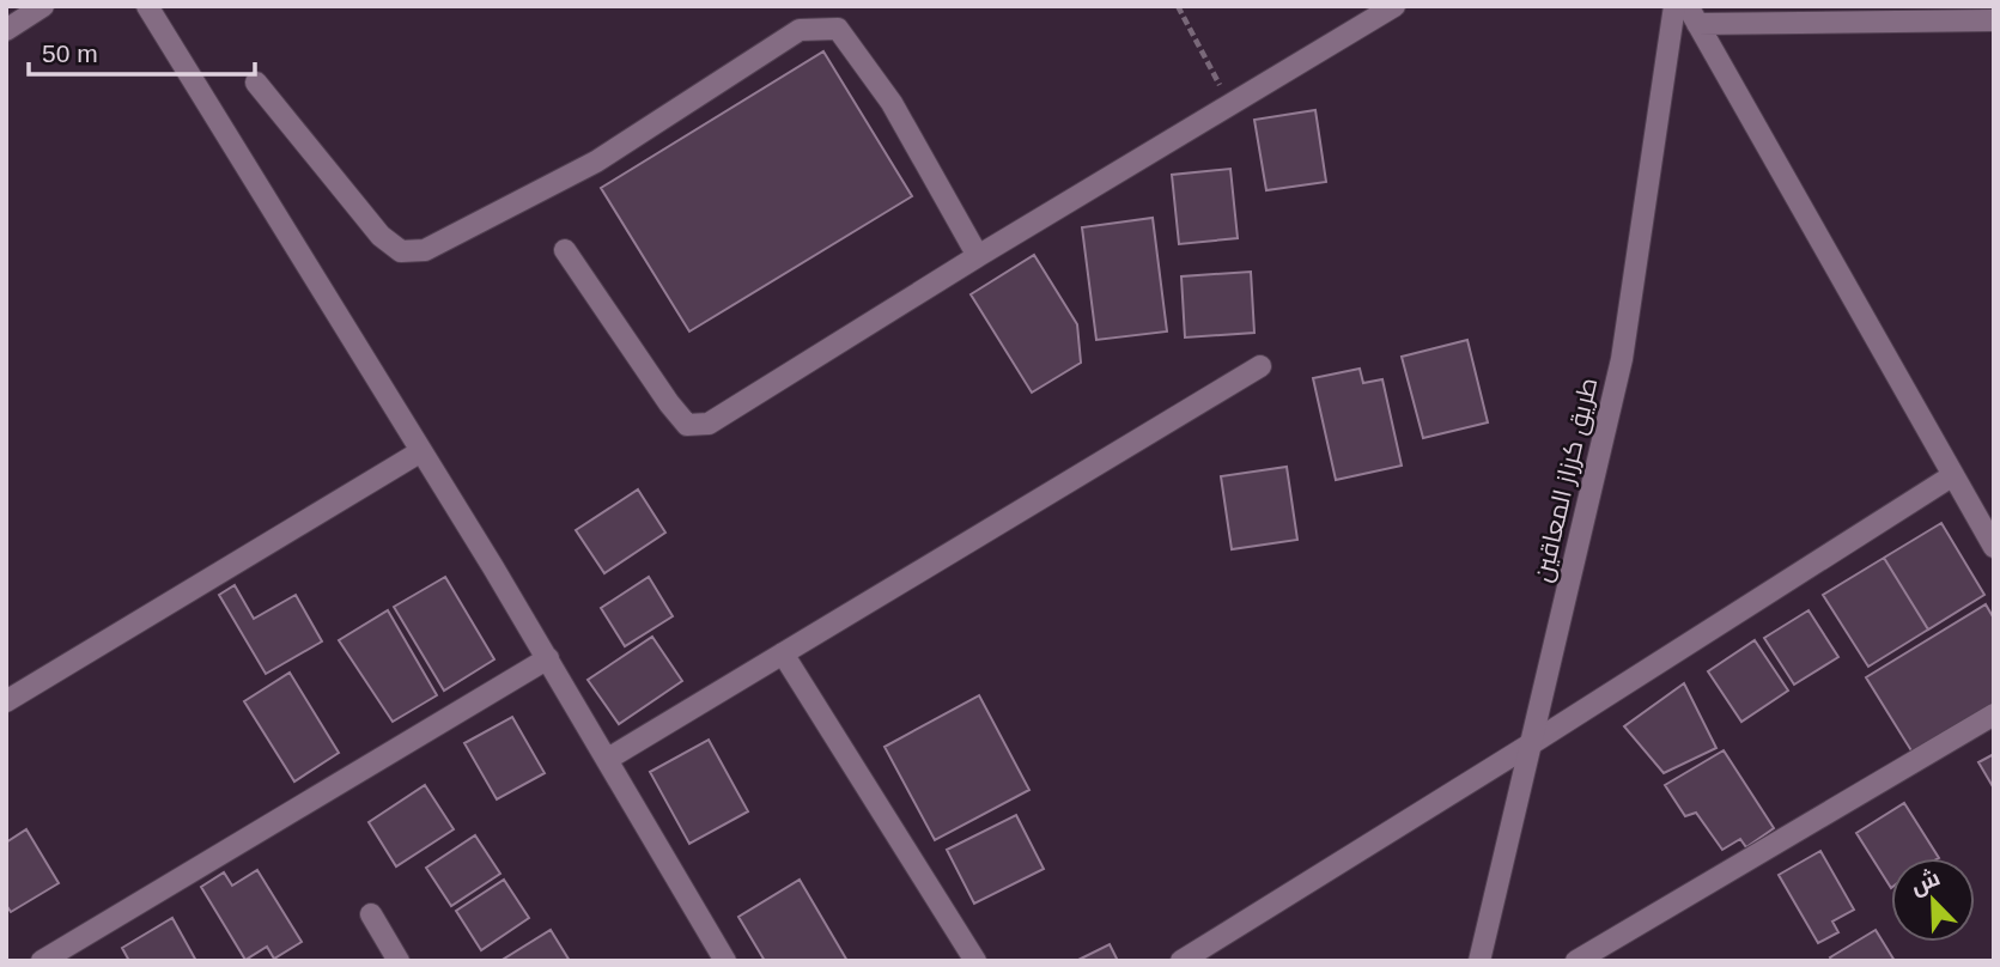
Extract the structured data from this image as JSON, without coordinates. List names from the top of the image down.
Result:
{
  "streets": {
    "street": ["طريق كرزاز المعاقين"]
  },
  "scale_bar": "50 m",
  "north": "top left"
}
